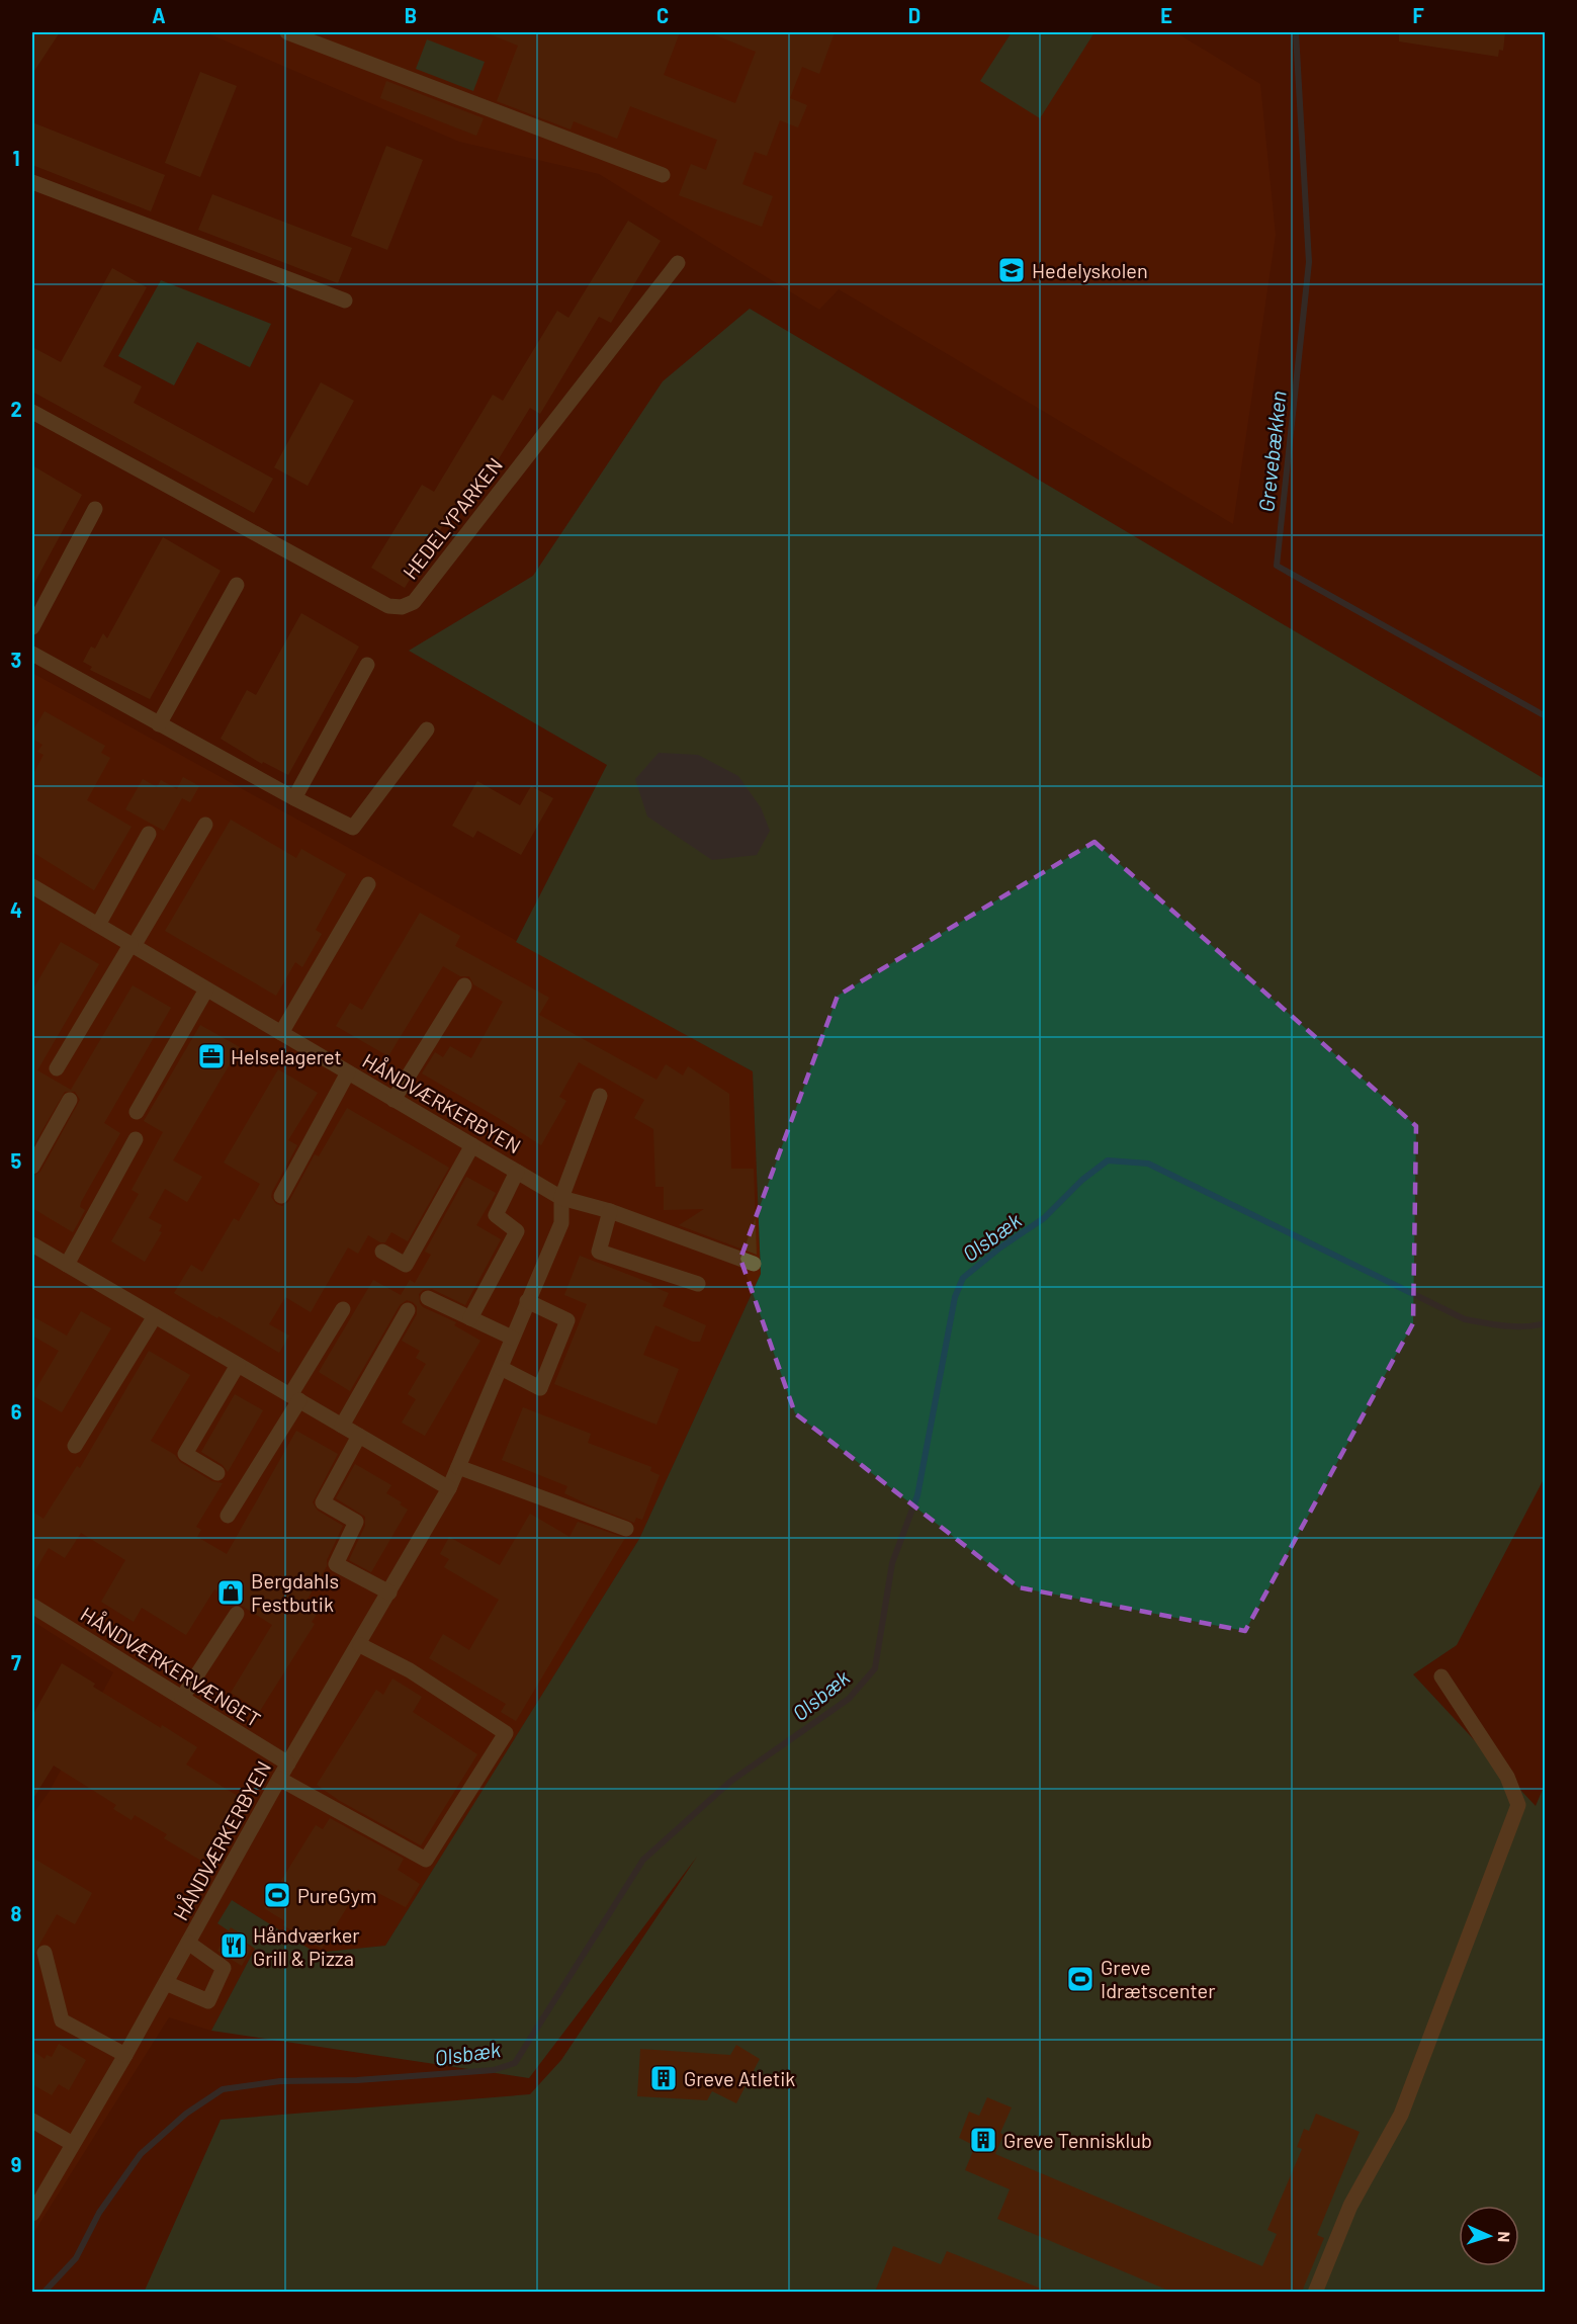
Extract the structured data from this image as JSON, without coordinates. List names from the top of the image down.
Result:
{
  "streets": {
    "street": ["HEDELYPARKEN", "HÅNDVÆRKERBYEN", "HÅNDVÆRKERVÆNGET"]
  },
  "crossings": [
    ["HÅNDVÆRKERBYEN", "HÅNDVÆRKERVÆNGET"]
  ],
  "water": ["Grevebækken", "Olsbæk"],
  "places": {
    "school or university": ["Hedelyskolen"],
    "office": ["Helselageret"],
    "shop": ["Bergdahls Festbutik"],
    "sports": ["PureGym", "Greve Idrætscenter"],
    "restaurant": ["Håndværker Grill & Pizza"],
    "building": ["Greve Atletik", "Greve Tennisklub"]
  },
  "north": "right",
  "grid": {
    "columns": [
      "A",
      "B",
      "C",
      "D",
      "E",
      "F"
    ],
    "rows": [
      "1",
      "2",
      "3",
      "4",
      "5",
      "6",
      "7",
      "8",
      "9"
    ]
  }
}
